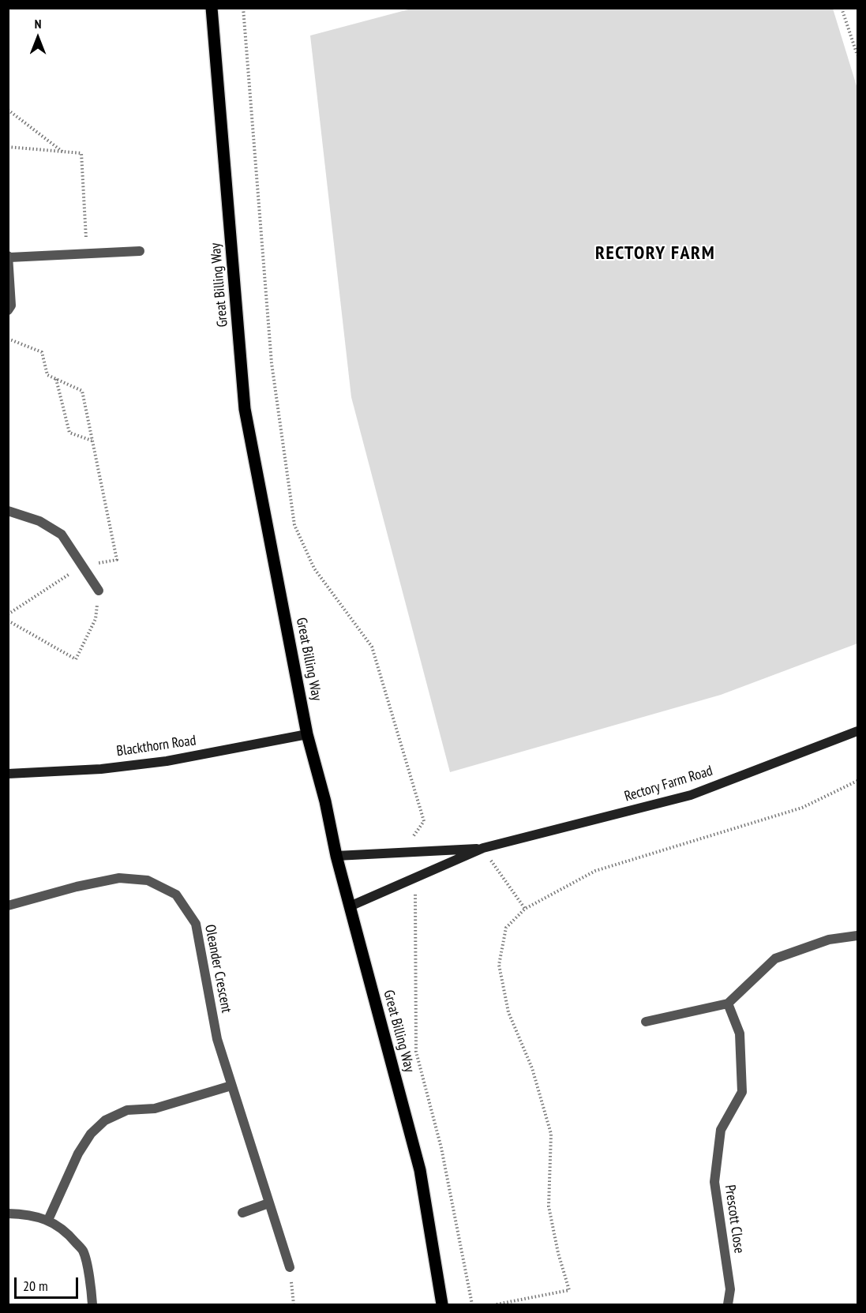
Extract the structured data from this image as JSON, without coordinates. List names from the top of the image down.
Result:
{
  "streets": {
    "main road": ["Great Billing Way"],
    "street": [
      "Blackthorn Road",
      "Rectory Farm Road",
      "Oleander Crescent",
      "Prescott Close"
    ]
  },
  "crossings": [
    ["Great Billing Way", "Blackthorn Road"],
    ["Great Billing Way", "Rectory Farm Road"]
  ],
  "districts": ["RECTORY FARM"],
  "scale_bar": "20 m",
  "north": "top"
}
